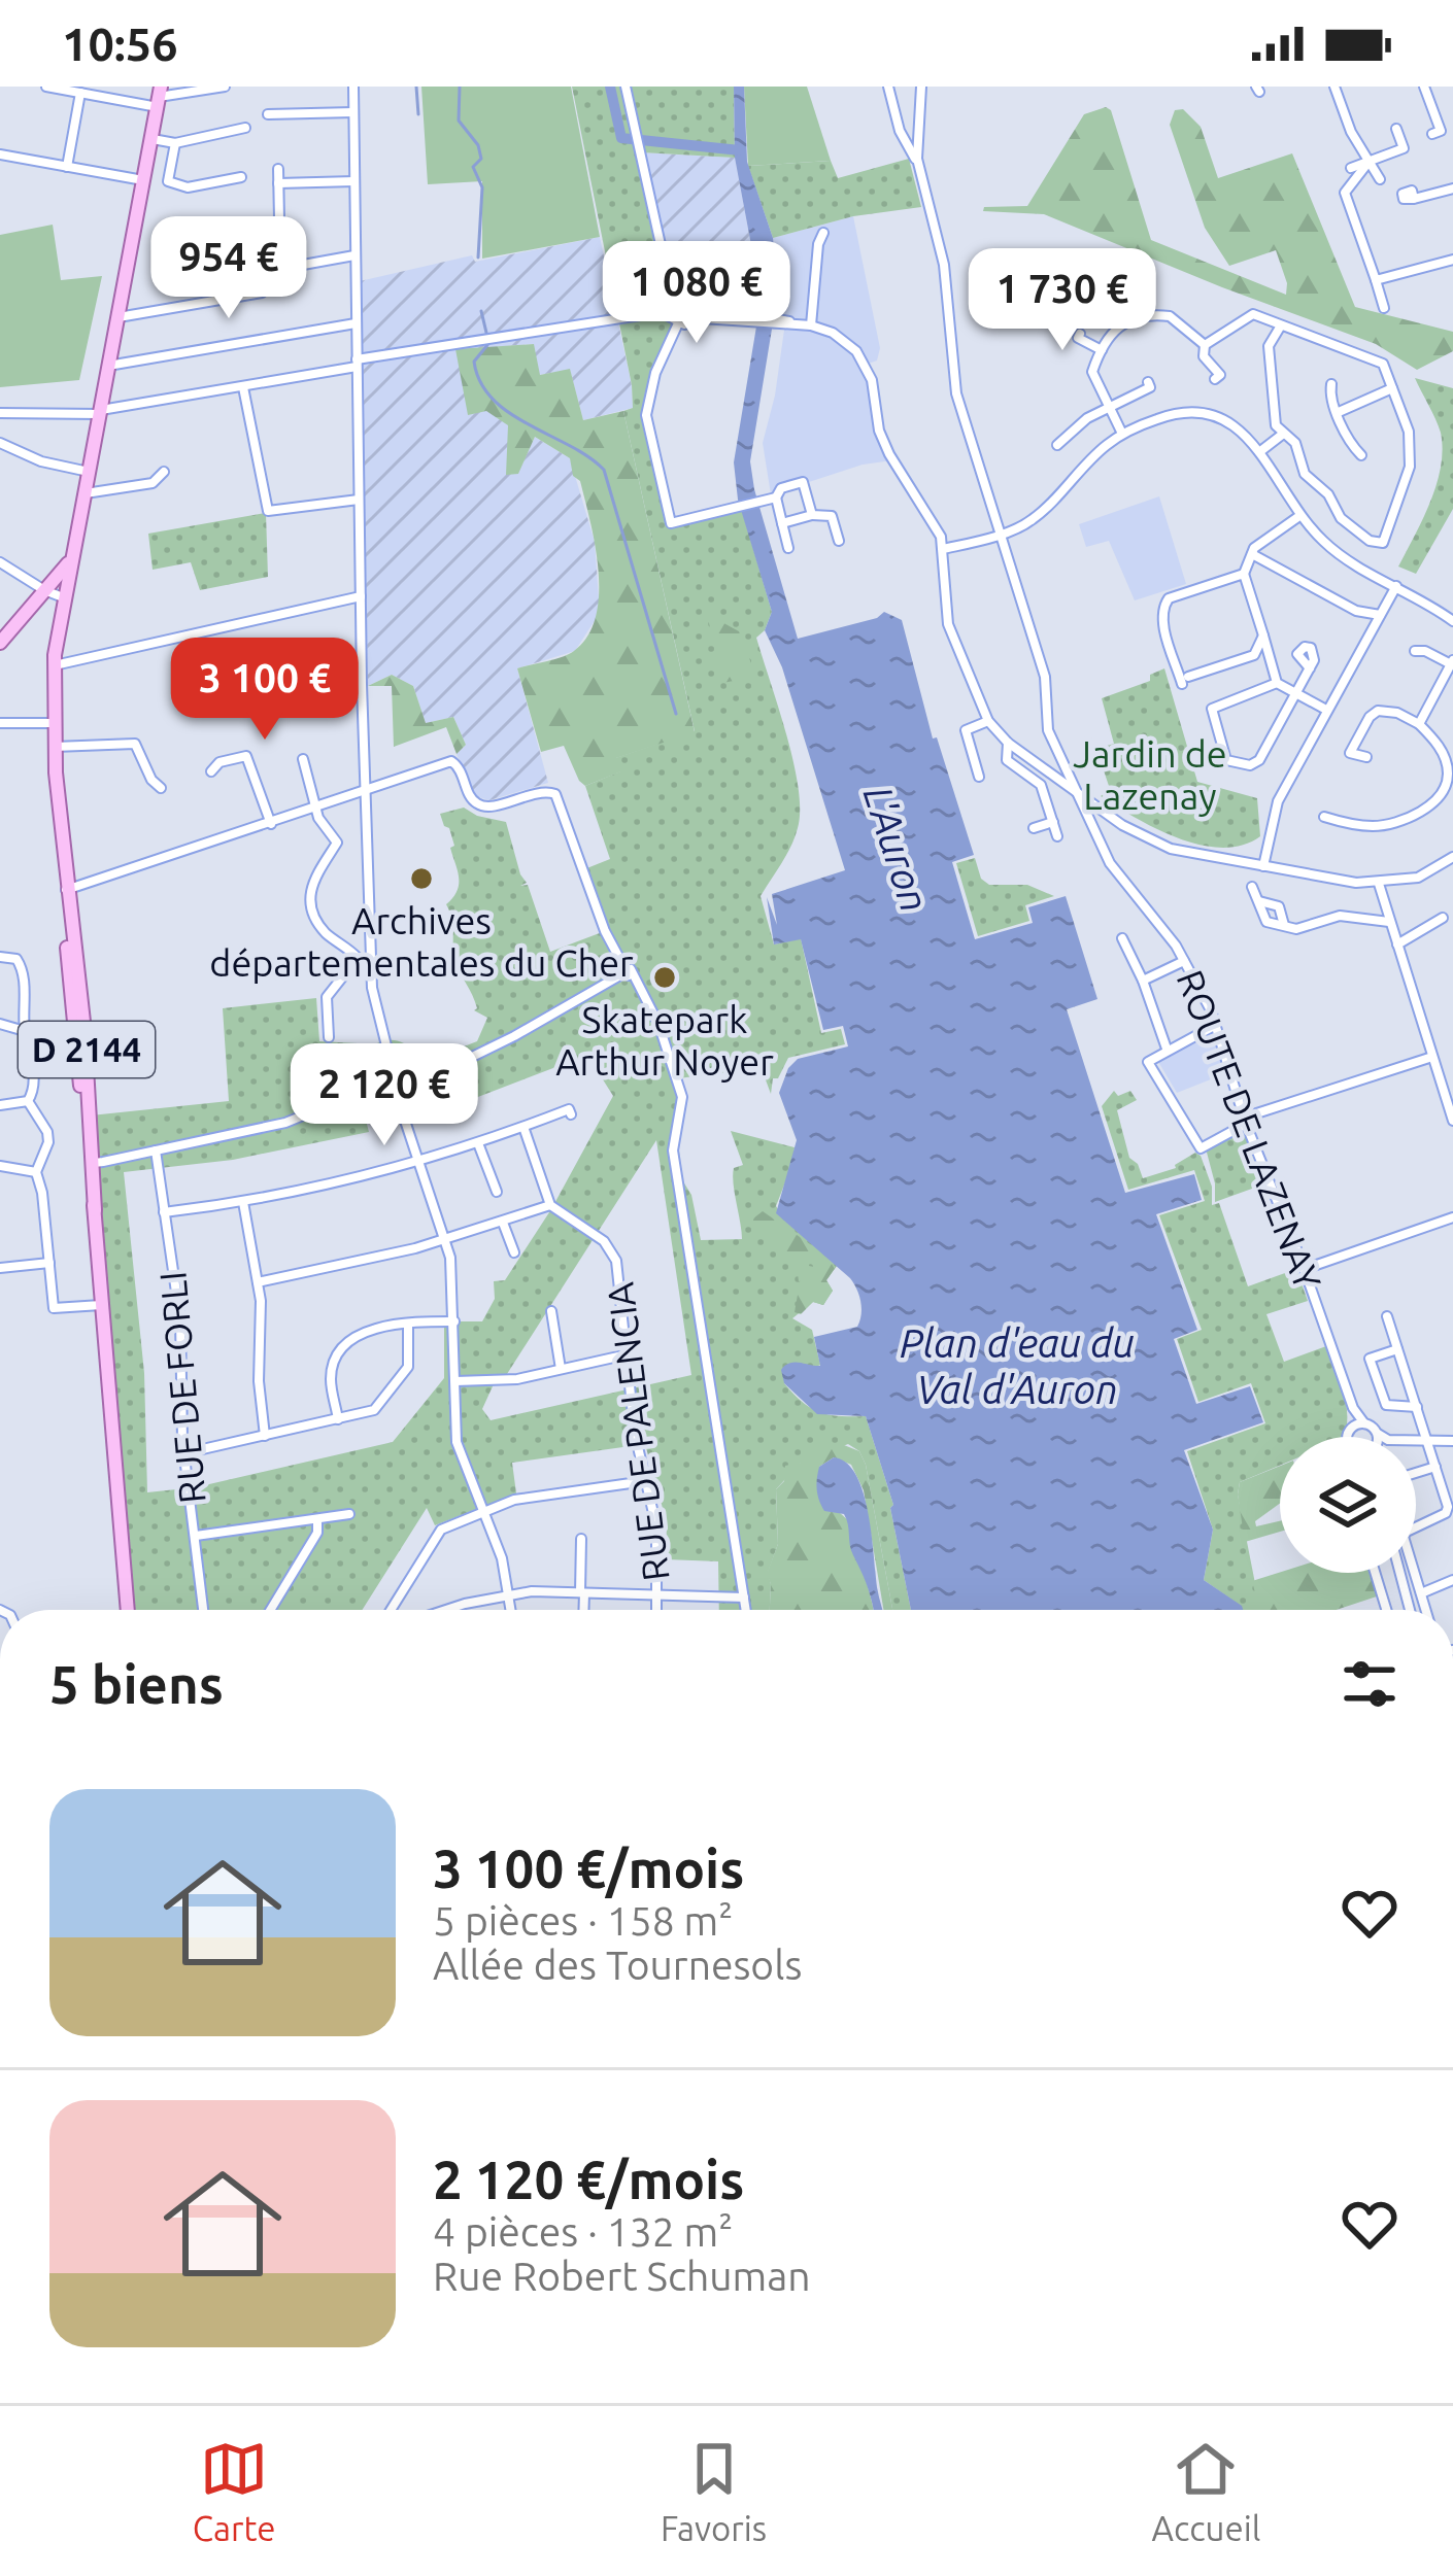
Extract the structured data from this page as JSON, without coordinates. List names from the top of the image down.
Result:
{
  "streets": {
    "main road": ["D 2144"],
    "street": ["ROUTE DE LAZENAY", "RUE DE FORLI", "RUE DE PALENCIA"]
  },
  "water": ["L'Auron", "Plan d'eau du Val d'Auron"],
  "parks": ["Jardin de Lazenay"],
  "places": ["Archives départementales du Cher", "Skatepark Arthur Noyer"],
  "page": {
    "status": "10:56",
    "price": [
      "954 €",
      "1 080 €",
      "1 730 €",
      "3 100 €",
      "2 120 €"
    ],
    "heading": "5 biens",
    "list": [
      {
        "name": "3 100 €/mois",
        "note": "5 pièces · 158 m² · Allée des Tournesols"
      },
      {
        "name": "2 120 €/mois",
        "note": "4 pièces · 132 m² · Rue Robert Schuman"
      }
    ],
    "tabs": ["Carte", "Favoris", "Accueil"]
  }
}
